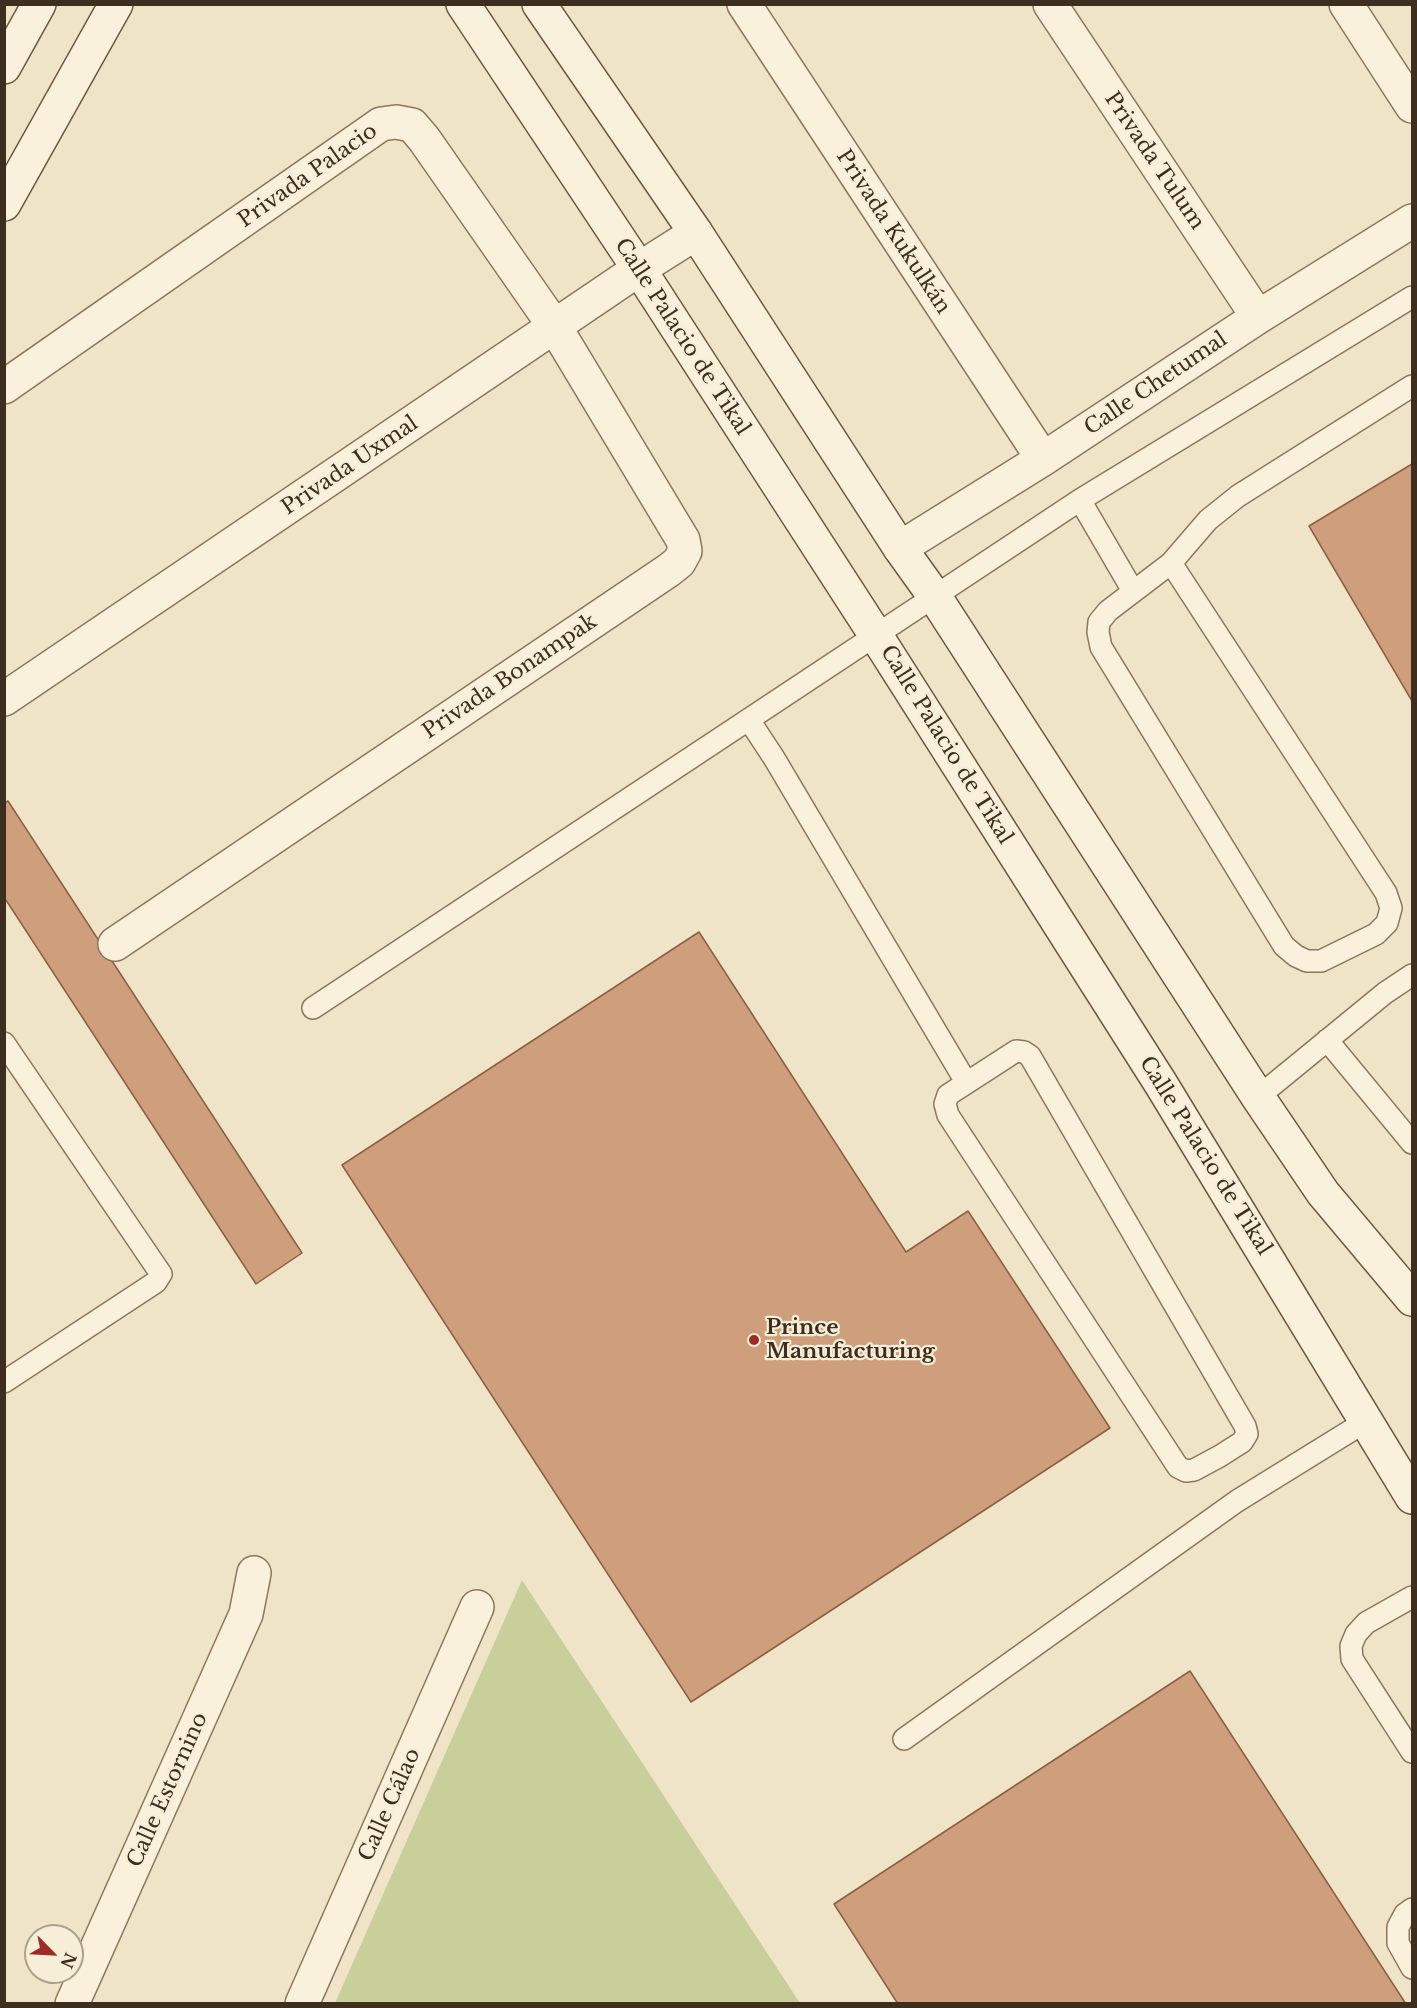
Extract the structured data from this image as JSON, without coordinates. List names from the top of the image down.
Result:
{
  "streets": {
    "street": [
      "Privada Tulum",
      "Privada Palacio",
      "Privada Kukulkán",
      "Calle Palacio de Tikal",
      "Calle Chetumal",
      "Privada Uxmal",
      "Privada Bonampak",
      "Calle Estornino",
      "Calle Cálao"
    ]
  },
  "crossings": [
    ["Privada Tulum", "Calle Chetumal"],
    ["Privada Palacio", "Privada Uxmal"],
    ["Privada Palacio", "Privada Bonampak"],
    ["Privada Kukulkán", "Calle Chetumal"],
    ["Calle Palacio de Tikal", "Privada Uxmal"],
    ["Privada Uxmal", "Privada Bonampak"]
  ],
  "places": ["Prince Manufacturing"],
  "north": "bottom right"
}
